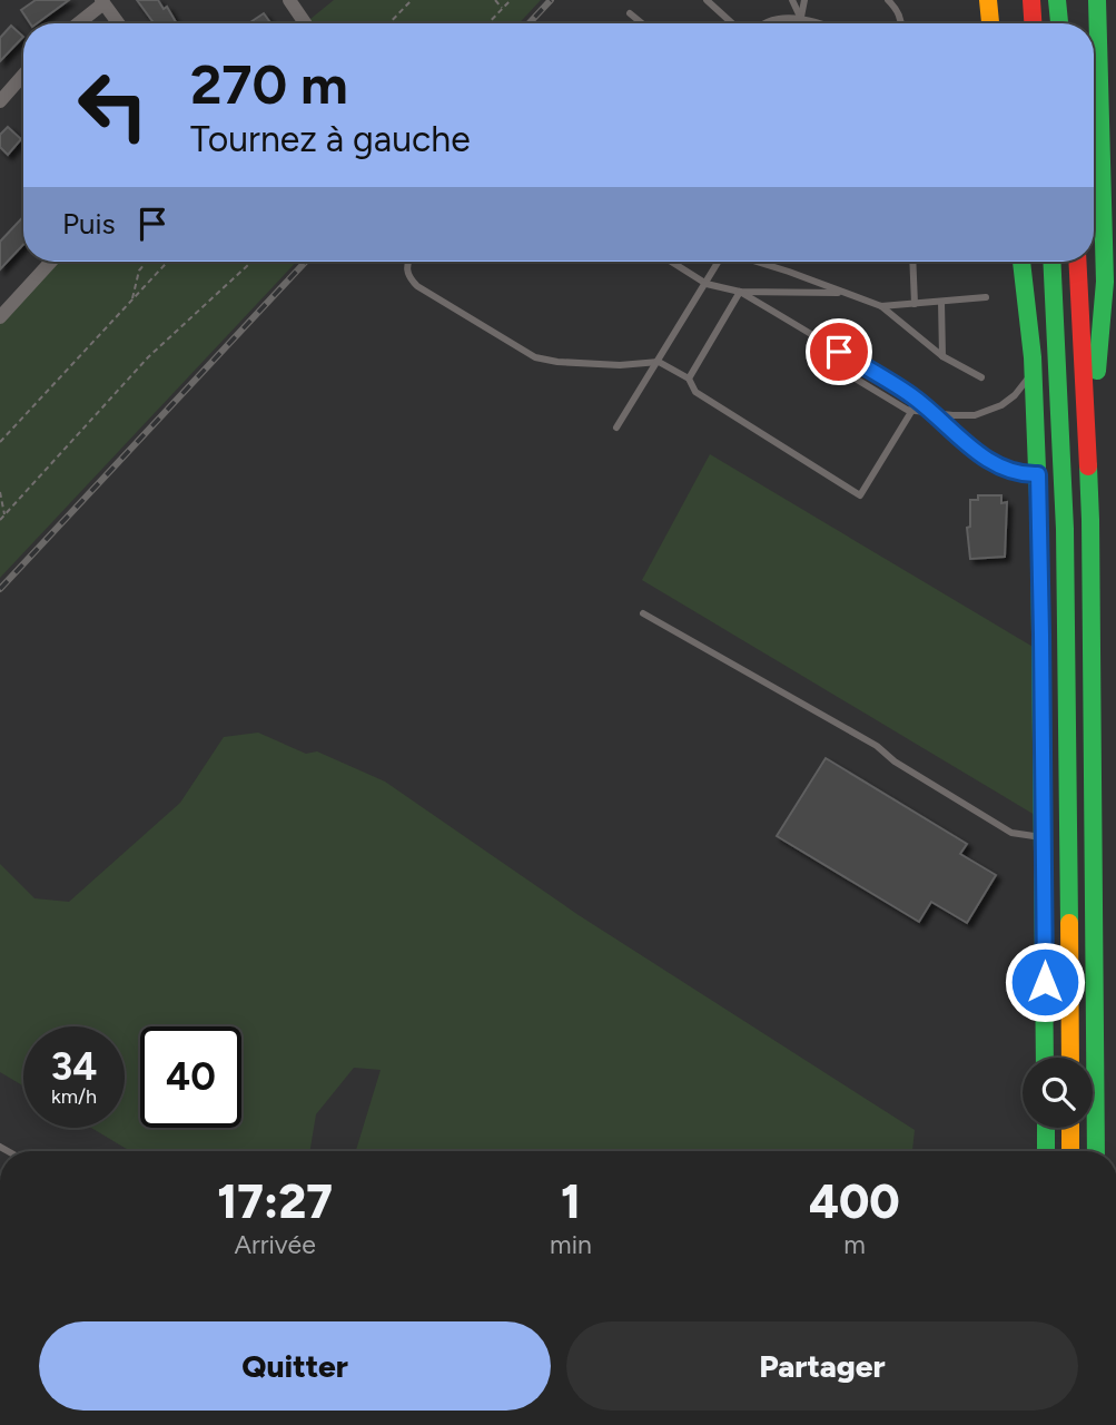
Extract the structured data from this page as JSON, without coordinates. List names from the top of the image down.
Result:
{
  "page": {
    "turn": ["270 m", "Tournez à gauche"],
    "then": "Puis",
    "speed": "34 km/h",
    "limit": "40",
    "eta": [
      "17:27",
      "Arrivée",
      "1",
      "min",
      "400",
      "m"
    ],
    "buttons": ["Quitter", "Partager"]
  }
}
